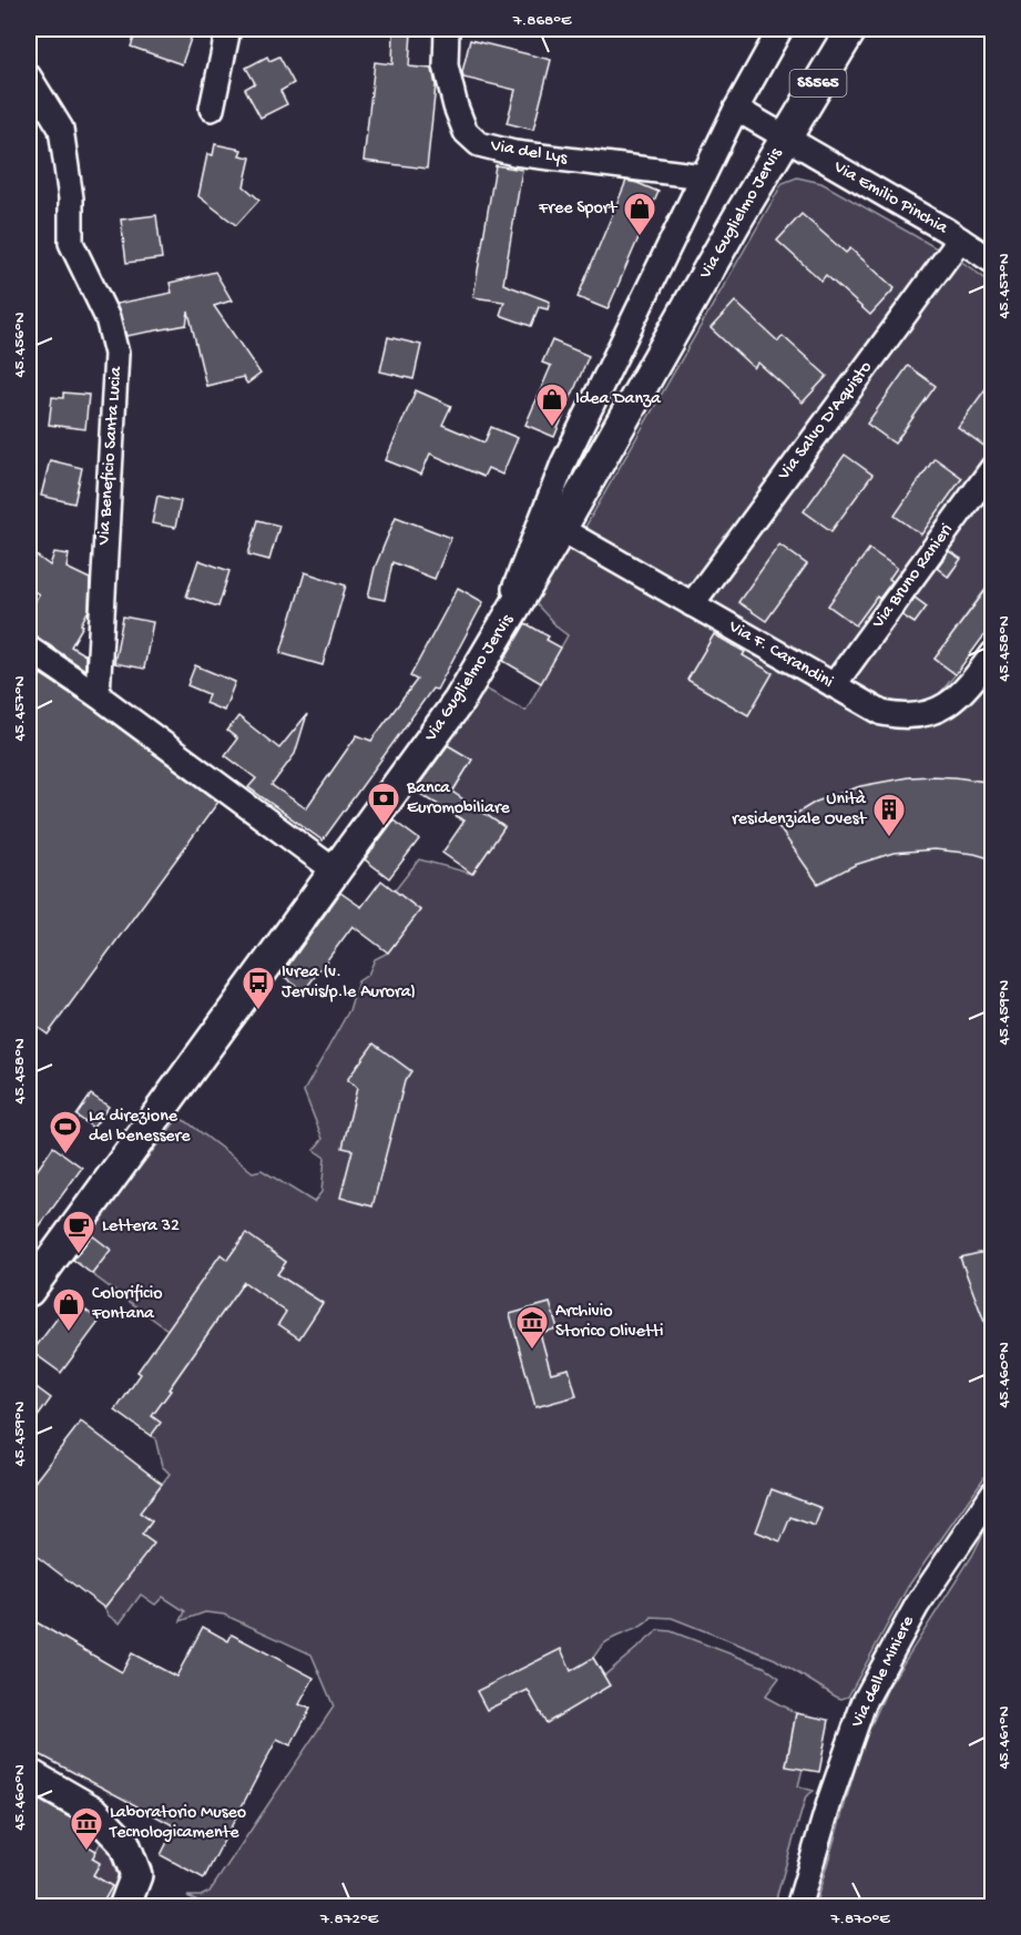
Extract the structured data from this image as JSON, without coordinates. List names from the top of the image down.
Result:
{
  "streets": {
    "main road": ["SS565", "Via Guglielmo Jervis"],
    "street": [
      "Via del Lys",
      "Via Emilio Pinchia",
      "Via Salvo D'Aquisto",
      "Via Beneficio Santa Lucia",
      "Via Bruno Ranieri",
      "Via F. Carandini",
      "Via delle Miniere"
    ]
  },
  "crossings": [
    ["Via Emilio Pinchia", "Via Guglielmo Jervis"],
    ["Via Emilio Pinchia", "Via Salvo D'Aquisto"],
    ["Via Guglielmo Jervis", "Via F. Carandini"],
    ["Via Salvo D'Aquisto", "Via F. Carandini"],
    ["Via Bruno Ranieri", "Via F. Carandini"]
  ],
  "places": {
    "shop": ["Free Sport", "Idea Danza", "Colorificio Fontana"],
    "bank": ["Banca Euromobiliare"],
    "building": ["Unità residenziale Ovest"],
    "bus stop": ["Ivrea (v. Jervis/p.le Aurora)"],
    "sports": ["La direzione del benessere"],
    "cafe": ["Lettera 32"],
    "museum": ["Archivio Storico Olivetti", "Laboratorio Museo Tecnologicamente"]
  },
  "coordinates": [
    "7.868°E",
    "45.457°N",
    "45.456°N",
    "45.458°N",
    "45.459°N",
    "45.460°N",
    "45.461°N",
    "7.872°E",
    "7.870°E"
  ]
}
